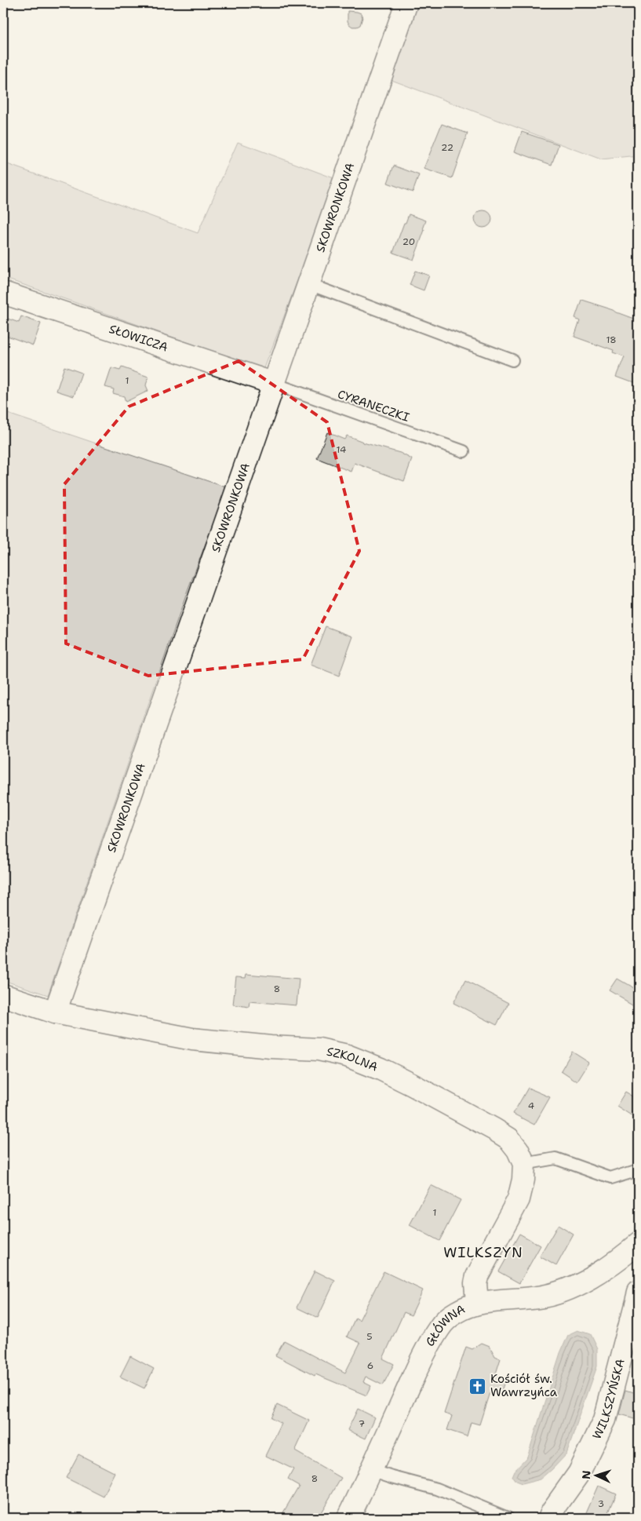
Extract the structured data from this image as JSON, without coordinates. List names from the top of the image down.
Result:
{
  "streets": {
    "street": [
      "SKOWRONKOWA",
      "SŁOWICZA",
      "SZKOLNA",
      "GŁÓWNA",
      "WILKSZYŃSKA"
    ],
    "lane": ["CYRANECZKI"]
  },
  "crossings": [
    ["SKOWRONKOWA", "SŁOWICZA"],
    ["SKOWRONKOWA", "CYRANECZKI"],
    ["SKOWRONKOWA", "SZKOLNA"],
    ["SŁOWICZA", "CYRANECZKI"]
  ],
  "districts": ["WILKSZYN"],
  "places": {
    "church": ["Kościół św. Wawrzyńca"]
  },
  "house_numbers": [
    "22",
    "20",
    "18",
    "1",
    "14",
    "8",
    "4",
    "1",
    "5",
    "6",
    "7",
    "8",
    "3"
  ],
  "north": "left"
}
